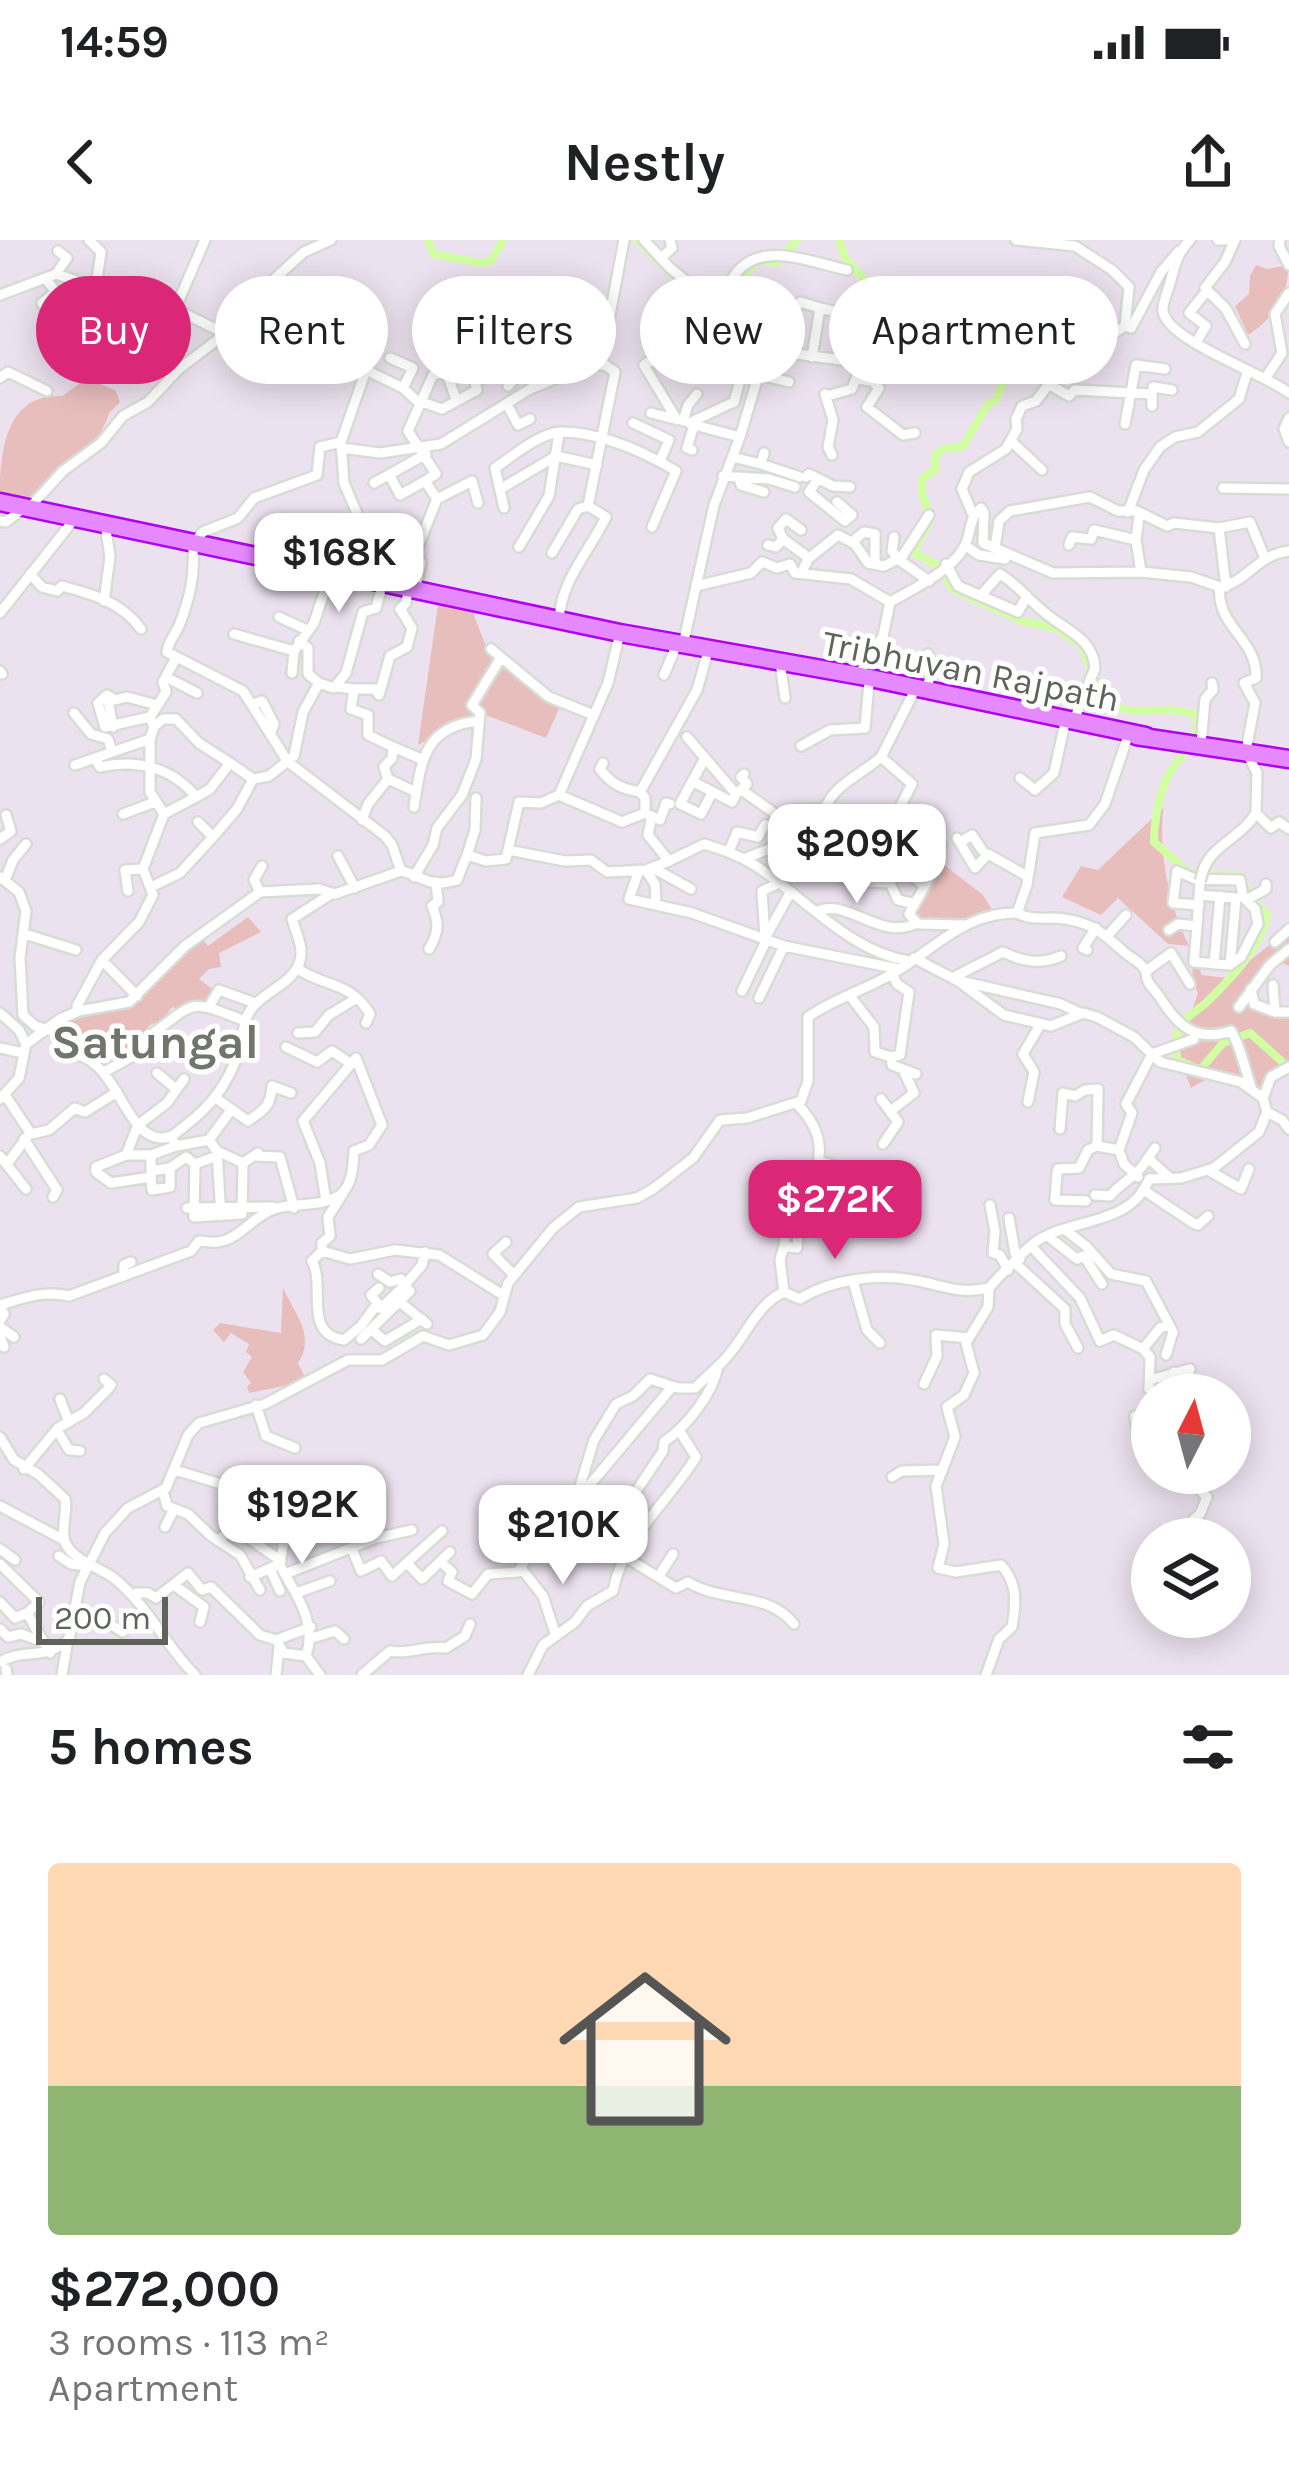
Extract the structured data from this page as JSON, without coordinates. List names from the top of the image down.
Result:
{
  "streets": {
    "highway": ["Tribhuvan Rajpath"]
  },
  "districts": ["Satungal"],
  "scale_bar": "200 m",
  "north": "top",
  "page": {
    "status": "14:59",
    "header": "Nestly",
    "chip": [
      "Buy",
      "Rent",
      "Filters",
      "New",
      "Apartment"
    ],
    "price": [
      "$168K",
      "$209K",
      "$272K",
      "$192K",
      "$210K"
    ],
    "scale": "200 m",
    "heading": "5 homes",
    "list": [
      {
        "name": "$272,000",
        "note": "3 rooms · 113 m² · Apartment"
      }
    ]
  }
}
